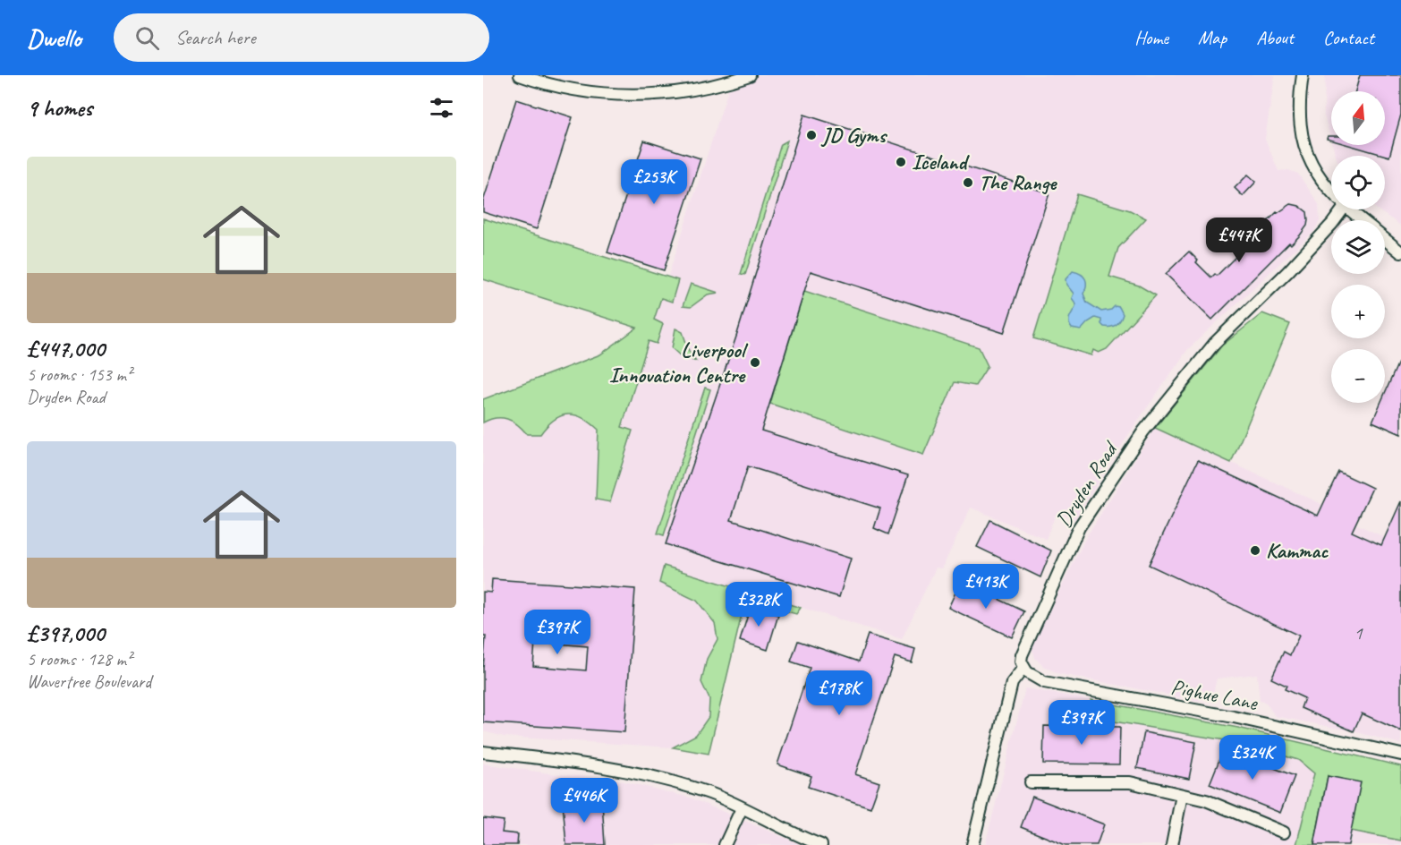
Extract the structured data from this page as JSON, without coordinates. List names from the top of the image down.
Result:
{
  "streets": {
    "street": ["Dryden Road", "Pighue Lane"]
  },
  "crossings": [
    ["Dryden Road", "Pighue Lane"]
  ],
  "places": [
    "JD Gyms",
    "Iceland",
    "The Range",
    "Liverpool Innovation Centre",
    "Kammac"
  ],
  "house_numbers": ["1"],
  "north": "top",
  "page": {
    "header": "Dwello",
    "search": "Search here",
    "nav": [
      "Home",
      "Map",
      "About",
      "Contact"
    ],
    "heading": "9 homes",
    "map_buttons": ["+", "−"],
    "list": [
      {
        "name": "£447,000",
        "note": "5 rooms · 153 m² · Dryden Road"
      },
      {
        "name": "£397,000",
        "note": "5 rooms · 128 m² · Wavertree Boulevard"
      }
    ],
    "price": [
      "£253K",
      "£447K",
      "£413K",
      "£328K",
      "£397K",
      "£178K",
      "£397K",
      "£324K",
      "£446K"
    ]
  }
}
